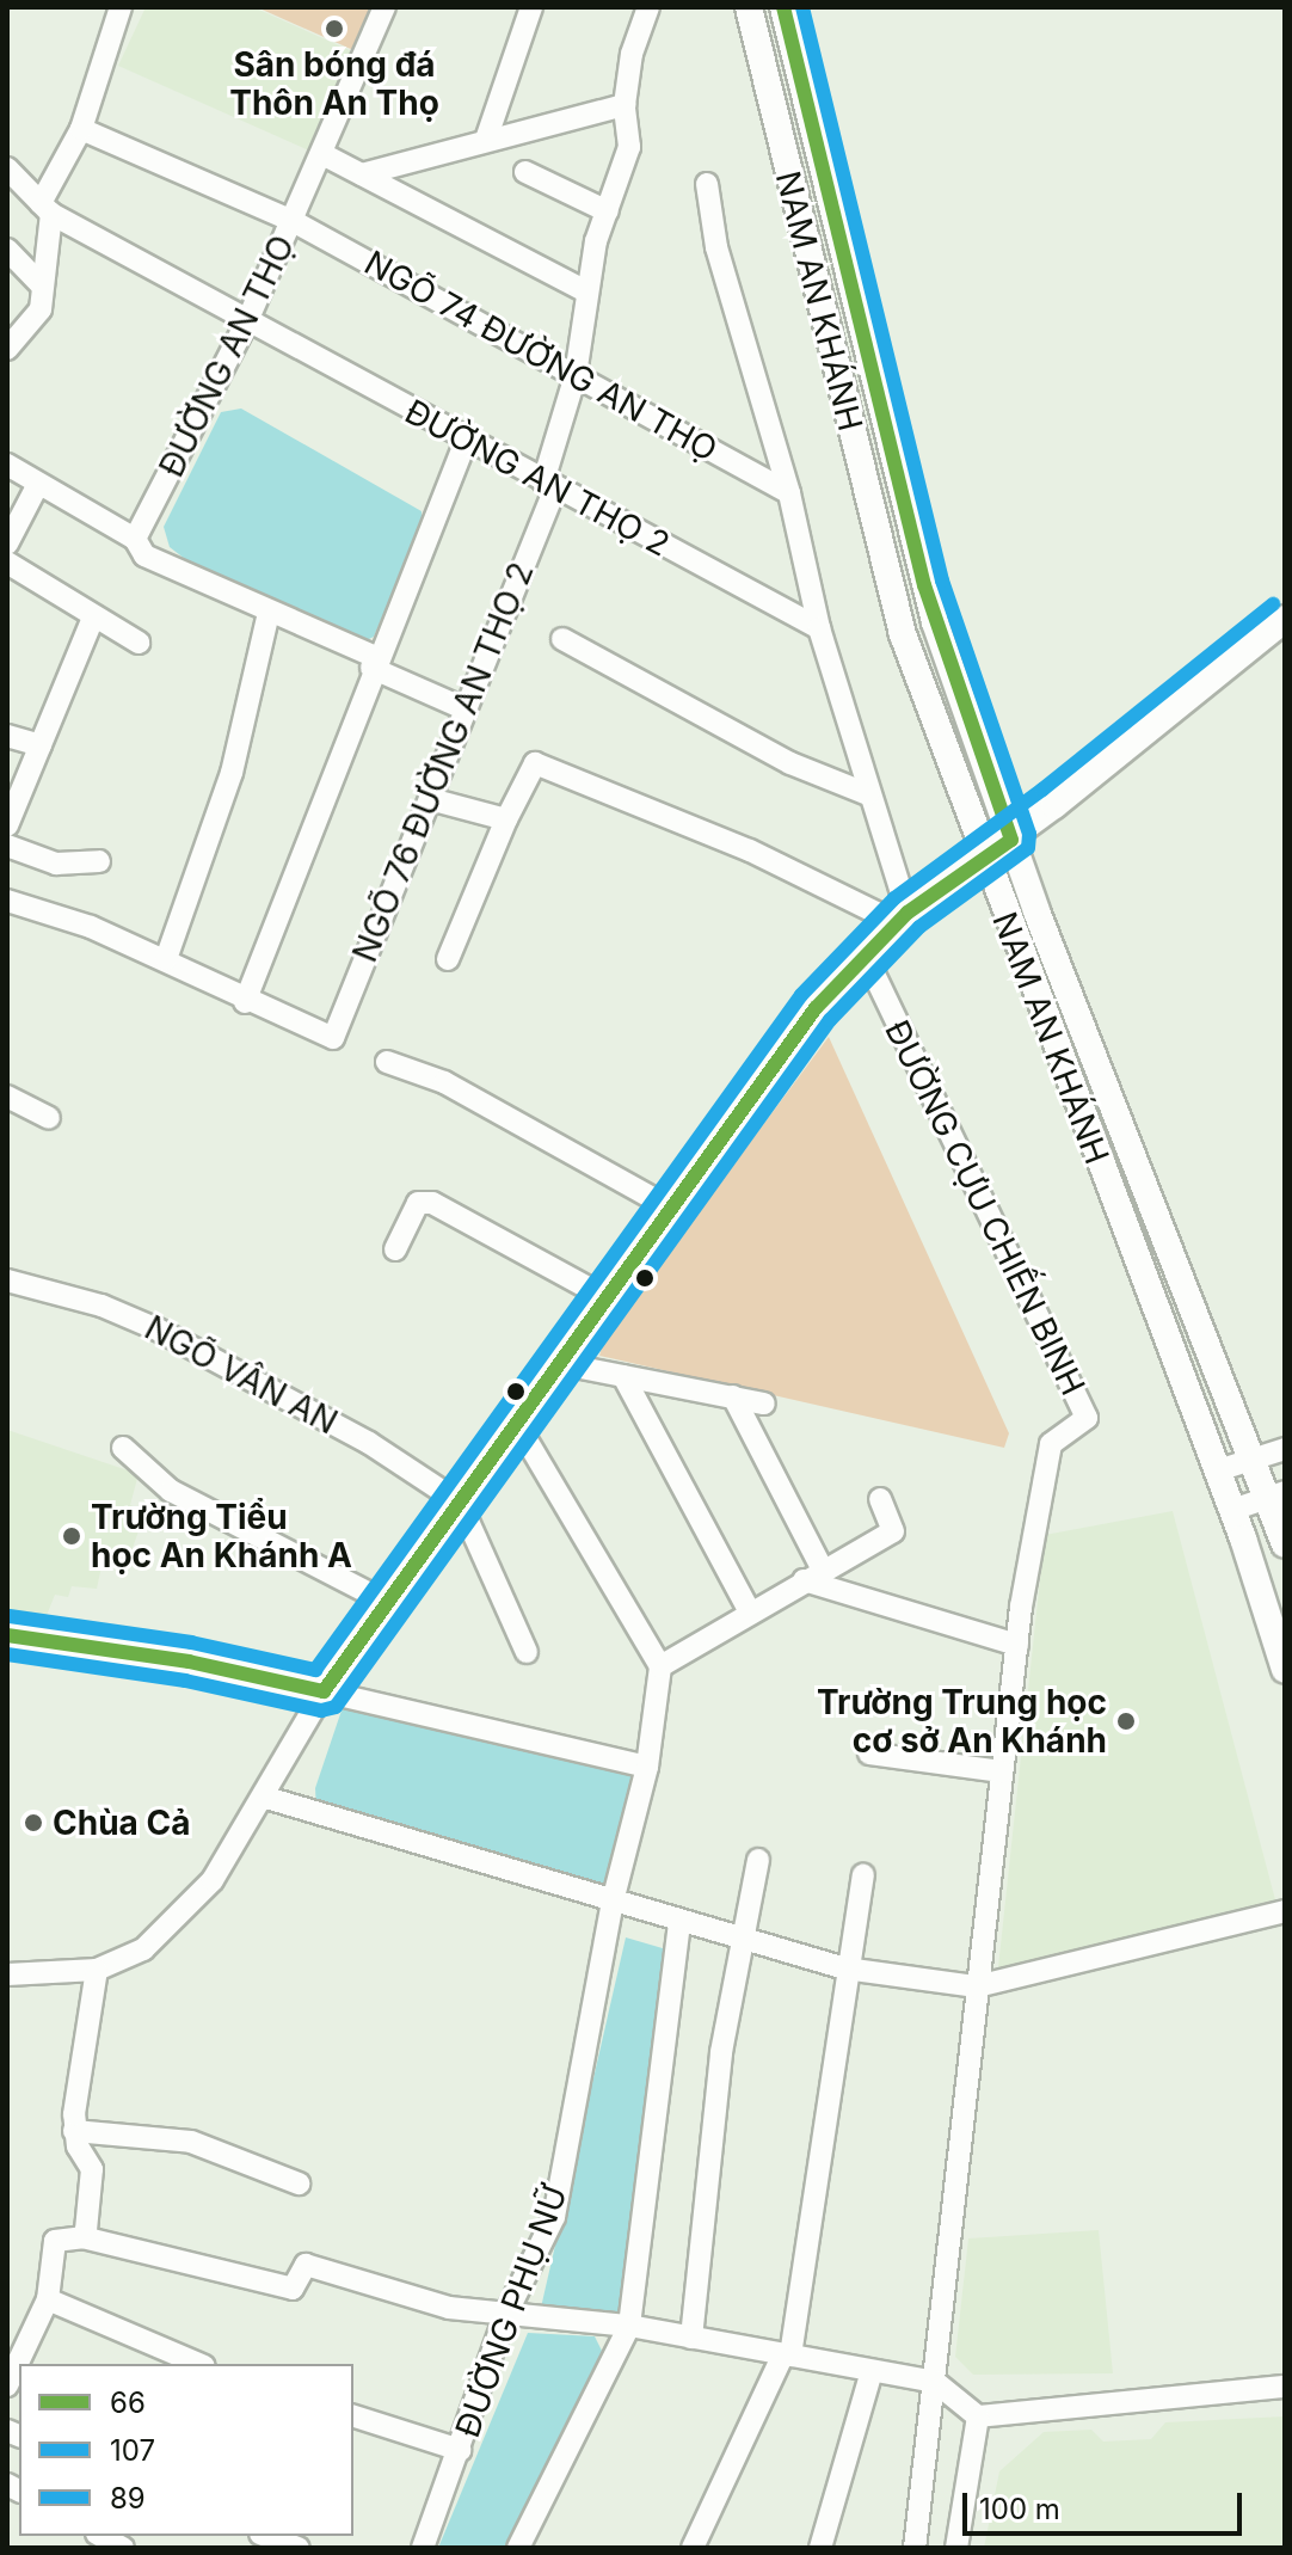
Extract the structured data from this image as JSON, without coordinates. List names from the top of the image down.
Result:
{
  "streets": {
    "street": [
      "NAM AN KHÁNH",
      "ĐƯỜNG AN THỌ",
      "NGÕ 74 ĐƯỜNG AN THỌ",
      "ĐƯỜNG AN THỌ 2",
      "NGÕ 76 ĐƯỜNG AN THỌ 2",
      "ĐƯỜNG CỰU CHIẾN BINH",
      "NGÕ VÂN AN",
      "ĐƯỜNG PHỤ NỮ"
    ]
  },
  "crossings": [
    ["ĐƯỜNG AN THỌ", "NGÕ 74 ĐƯỜNG AN THỌ"],
    ["ĐƯỜNG AN THỌ", "ĐƯỜNG AN THỌ 2"],
    ["NGÕ 74 ĐƯỜNG AN THỌ", "NGÕ 76 ĐƯỜNG AN THỌ 2"],
    ["ĐƯỜNG AN THỌ 2", "NGÕ 76 ĐƯỜNG AN THỌ 2"]
  ],
  "places": [
    "Sân bóng đá Thôn An Thọ",
    "Trường Tiểu học An Khánh A",
    "Trường Trung học cơ sở An Khánh",
    "Chùa Cả"
  ],
  "lines": ["transit line 66", "transit line 107", "transit line 89"],
  "legend": ["66", "107", "89"],
  "scale_bar": "100 m"
}
